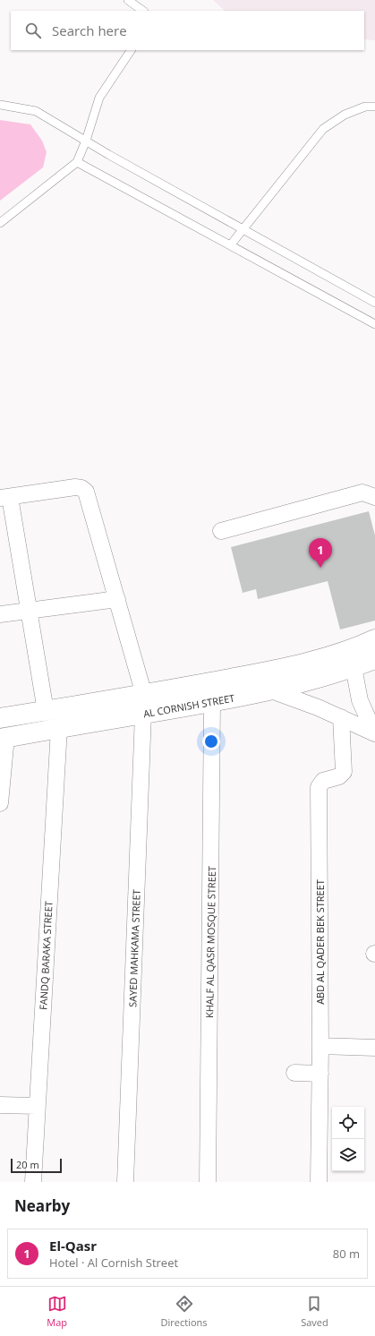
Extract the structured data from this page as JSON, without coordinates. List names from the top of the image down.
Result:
{
  "streets": {
    "street": [
      "AL CORNISH STREET",
      "KHALF AL QASR MOSQUE STREET",
      "ABD AL QADER BEK STREET",
      "SAYED MAHKAMA STREET",
      "FANDQ BARAKA STREET"
    ]
  },
  "crossings": [
    ["AL CORNISH STREET", "KHALF AL QASR MOSQUE STREET"],
    ["AL CORNISH STREET", "SAYED MAHKAMA STREET"],
    ["AL CORNISH STREET", "FANDQ BARAKA STREET"]
  ],
  "scale_bar": "20 m",
  "page": {
    "search": "Search here",
    "pins": "1",
    "scale": "20 m",
    "heading": "Nearby",
    "list": [
      {
        "mark": "1",
        "name": "El-Qasr",
        "note": "Hotel · Al Cornish Street",
        "value": "80 m"
      }
    ],
    "nav": ["Map", "Directions", "Saved"]
  }
}
